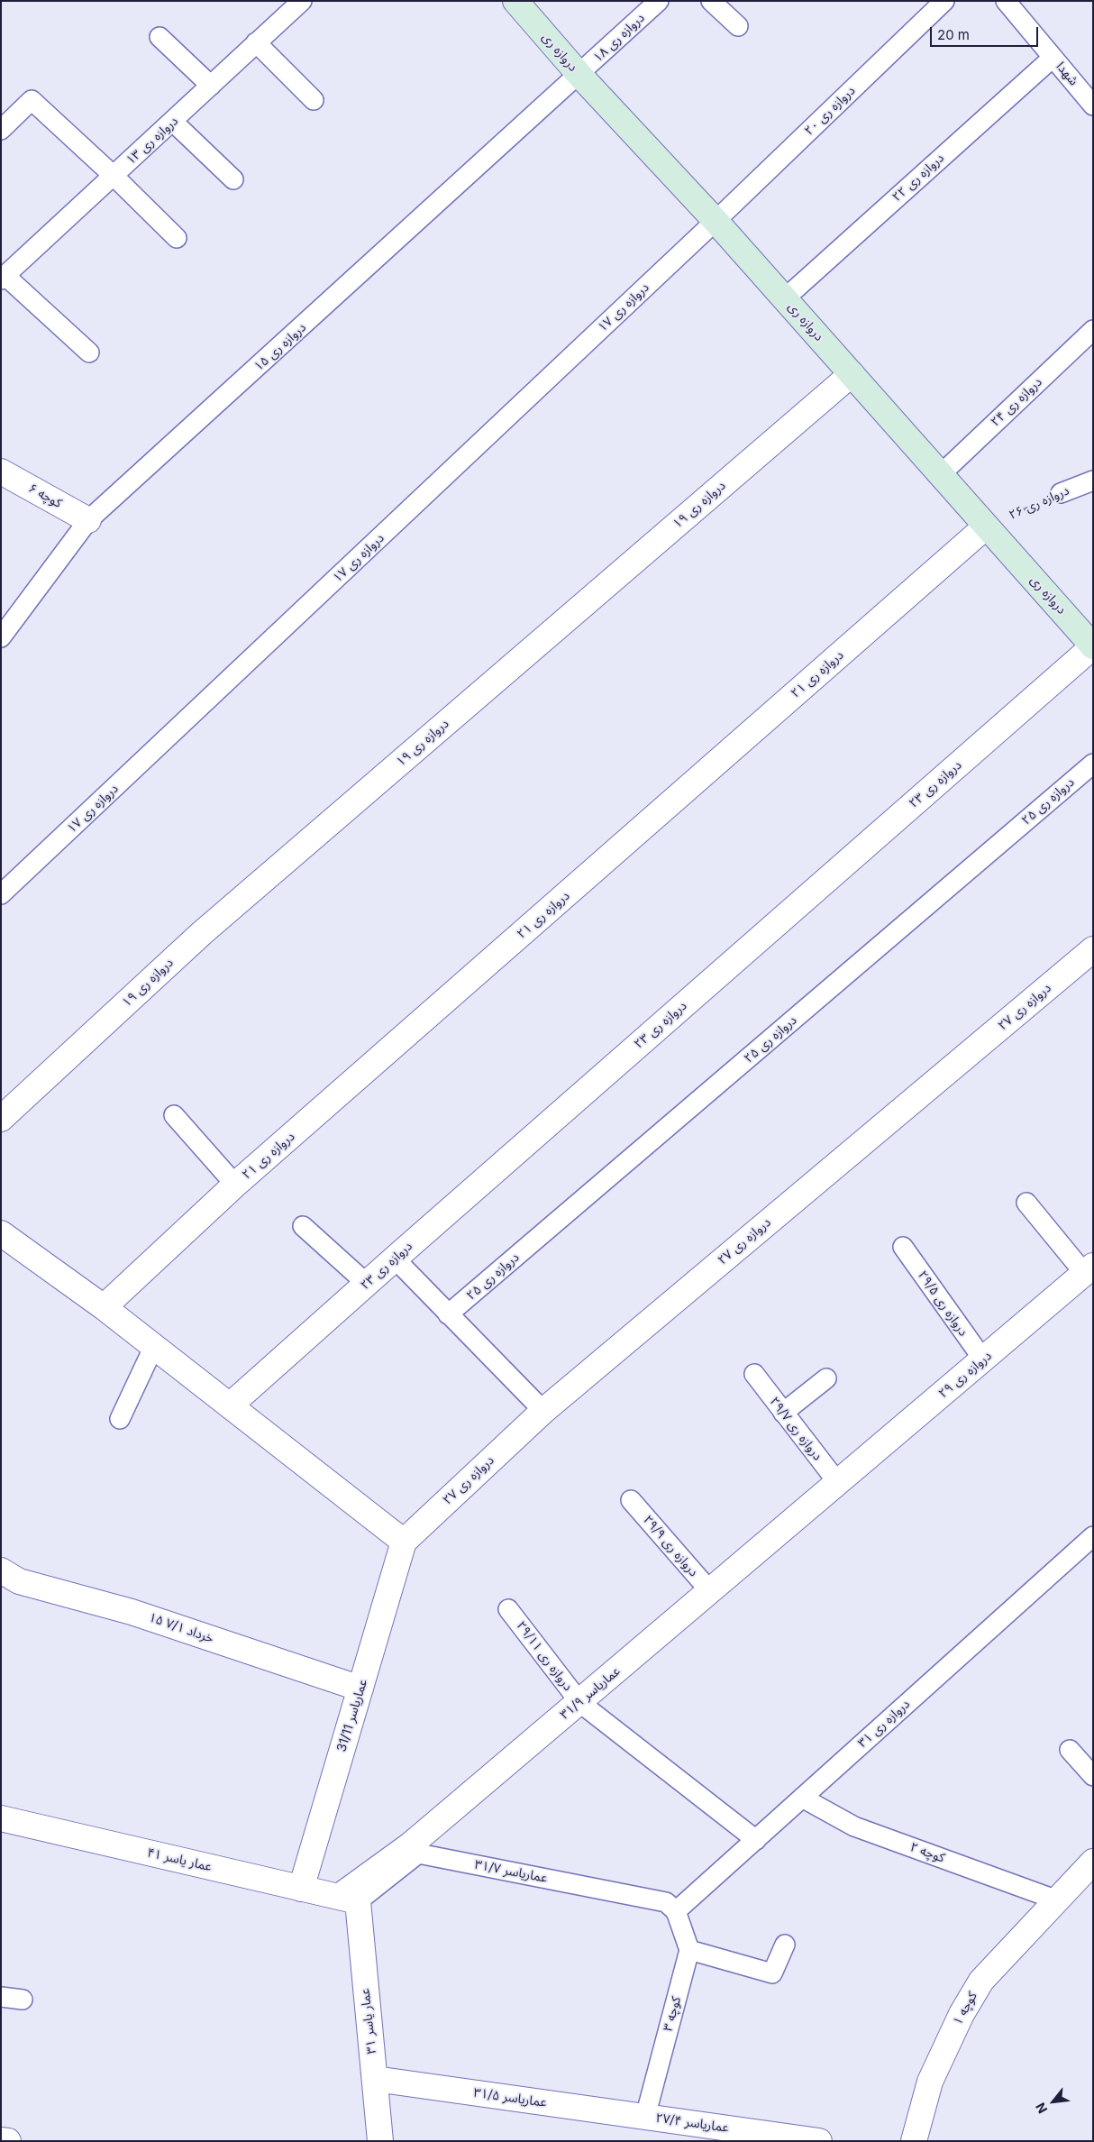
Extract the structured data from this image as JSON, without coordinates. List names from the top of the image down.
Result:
{
  "streets": {
    "main road": ["دروازه ری"],
    "street": [
      "کوچه ۶",
      "دروازه ری ۱۹",
      "دروازه ری ۲۱",
      "دروازه ری ۲۳",
      "دروازه ری ۲۷",
      "دروازه ری ۲۹",
      "۱۵ خرداد ۷/۱",
      "عماریاسر ۳۱/۹",
      "عماریاسر 31/11",
      "عمار یاسر ۴۱",
      "کوچه ۱",
      "عمار یاسر ۳۱",
      "عماریاسر ۳۱/۵",
      "عماریاسر ۲۷/۴"
    ],
    "lane": [
      "دروازه ری ۱۸",
      "شهدا",
      "دروازه ری ۲۰",
      "دروازه ری ۱۳",
      "دروازه ری ۲۲",
      "دروازه ری ۱۷",
      "دروازه ری ۱۵",
      "دروازه ری ۲۴",
      "دروازه ری ۲۶",
      "دروازه ری ۲۵",
      "دروازه ری ۲۹/۵",
      "دروازه ری ۲۹/۷",
      "دروازه ری ۲۹/۹",
      "دروازه ری ۲۹/۱۱",
      "دروازه ری ۳۱",
      "کوچه ۲",
      "عماریاسر ۳۱/۷",
      "کوچه ۳"
    ]
  },
  "crossings": [
    ["دروازه ری ۱۸", "دروازه ری"],
    ["دروازه ری ۱۸", "دروازه ری ۱۵"],
    ["دروازه ری", "دروازه ری ۲۰"],
    ["دروازه ری", "دروازه ری ۲۲"],
    ["دروازه ری", "دروازه ری ۱۷"],
    ["دروازه ری", "دروازه ری ۱۵"],
    ["دروازه ری", "دروازه ری ۲۴"],
    ["دروازه ری", "دروازه ری ۲۶"],
    ["دروازه ری", "دروازه ری ۱۹"],
    ["دروازه ری", "دروازه ری ۲۱"],
    ["دروازه ری", "دروازه ری ۲۳"],
    ["شهدا", "دروازه ری ۲۲"],
    ["دروازه ری ۲۰", "دروازه ری ۱۷"],
    ["دروازه ری ۱۵", "کوچه ۶"],
    ["دروازه ری ۲۶", "دروازه ری ۲۱"],
    ["دروازه ری ۲۷", "عماریاسر 31/11"],
    ["دروازه ری ۲۹/۵", "دروازه ری ۲۹"],
    ["دروازه ری ۲۹", "دروازه ری ۲۹/۷"],
    ["دروازه ری ۲۹", "عماریاسر ۳۱/۹"],
    ["دروازه ری ۲۹/۷", "عماریاسر ۳۱/۹"],
    ["دروازه ری ۲۹/۹", "عماریاسر ۳۱/۹"],
    ["۱۵ خرداد ۷/۱", "عماریاسر 31/11"],
    ["دروازه ری ۲۹/۱۱", "عماریاسر ۳۱/۹"],
    ["عماریاسر ۳۱/۹", "عمار یاسر ۴۱"],
    ["عماریاسر ۳۱/۹", "عماریاسر ۳۱/۷"],
    ["عماریاسر ۳۱/۹", "عمار یاسر ۳۱"],
    ["عماریاسر 31/11", "عمار یاسر ۴۱"],
    ["دروازه ری ۳۱", "کوچه ۲"],
    ["دروازه ری ۳۱", "عماریاسر ۳۱/۷"],
    ["کوچه ۲", "کوچه ۱"],
    ["عمار یاسر ۴۱", "عماریاسر ۳۱/۷"],
    ["عمار یاسر ۴۱", "عمار یاسر ۳۱"],
    ["عماریاسر ۳۱/۷", "عمار یاسر ۳۱"],
    ["کوچه ۳", "عماریاسر ۳۱/۵"],
    ["کوچه ۳", "عماریاسر ۲۷/۴"],
    ["عمار یاسر ۳۱", "عماریاسر ۳۱/۵"],
    ["عماریاسر ۳۱/۵", "عماریاسر ۲۷/۴"]
  ],
  "scale_bar": "20 m",
  "north": "bottom left"
}
